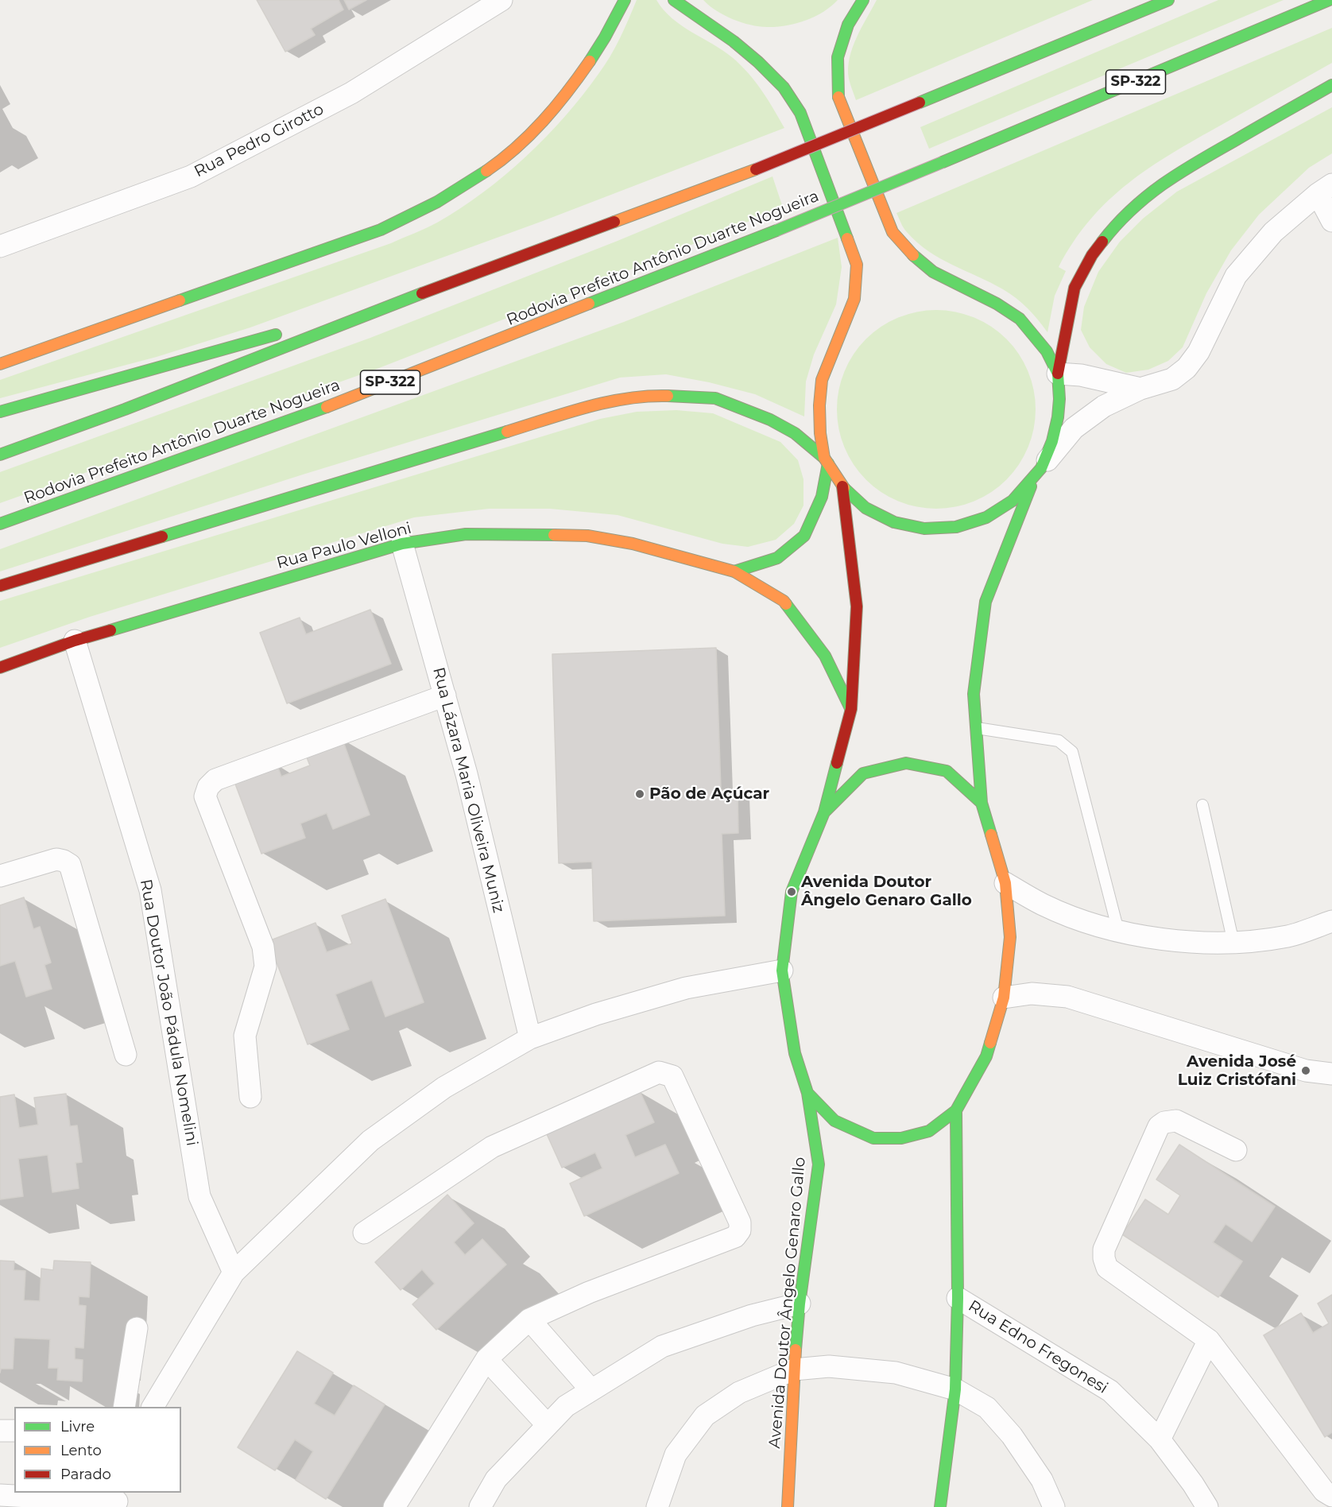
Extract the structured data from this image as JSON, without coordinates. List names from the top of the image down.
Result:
{
  "streets": {
    "main road": [
      "SP-322",
      "Rodovia Prefeito Antônio Duarte Nogueira",
      "Rua Paulo Velloni",
      "Avenida Doutor Ângelo Genaro Gallo"
    ],
    "street": [
      "Rua Pedro Girotto",
      "Rua Lázara Maria Oliveira Muniz",
      "Rua Doutor João Pádula Nomelini",
      "Rua Edno Fregonesi"
    ]
  },
  "crossings": [
    ["Rua Paulo Velloni", "Rua Lázara Maria Oliveira Muniz"],
    ["Rua Paulo Velloni", "Rua Doutor João Pádula Nomelini"],
    ["Rua Paulo Velloni", "Avenida Doutor Ângelo Genaro Gallo"],
    ["Avenida Doutor Ângelo Genaro Gallo", "Rua Edno Fregonesi"]
  ],
  "places": ["Pão de Açúcar", "Avenida Doutor Ângelo Genaro Gallo", "Avenida José Luiz Cristófani"],
  "legend": ["Livre", "Lento", "Parado"]
}
